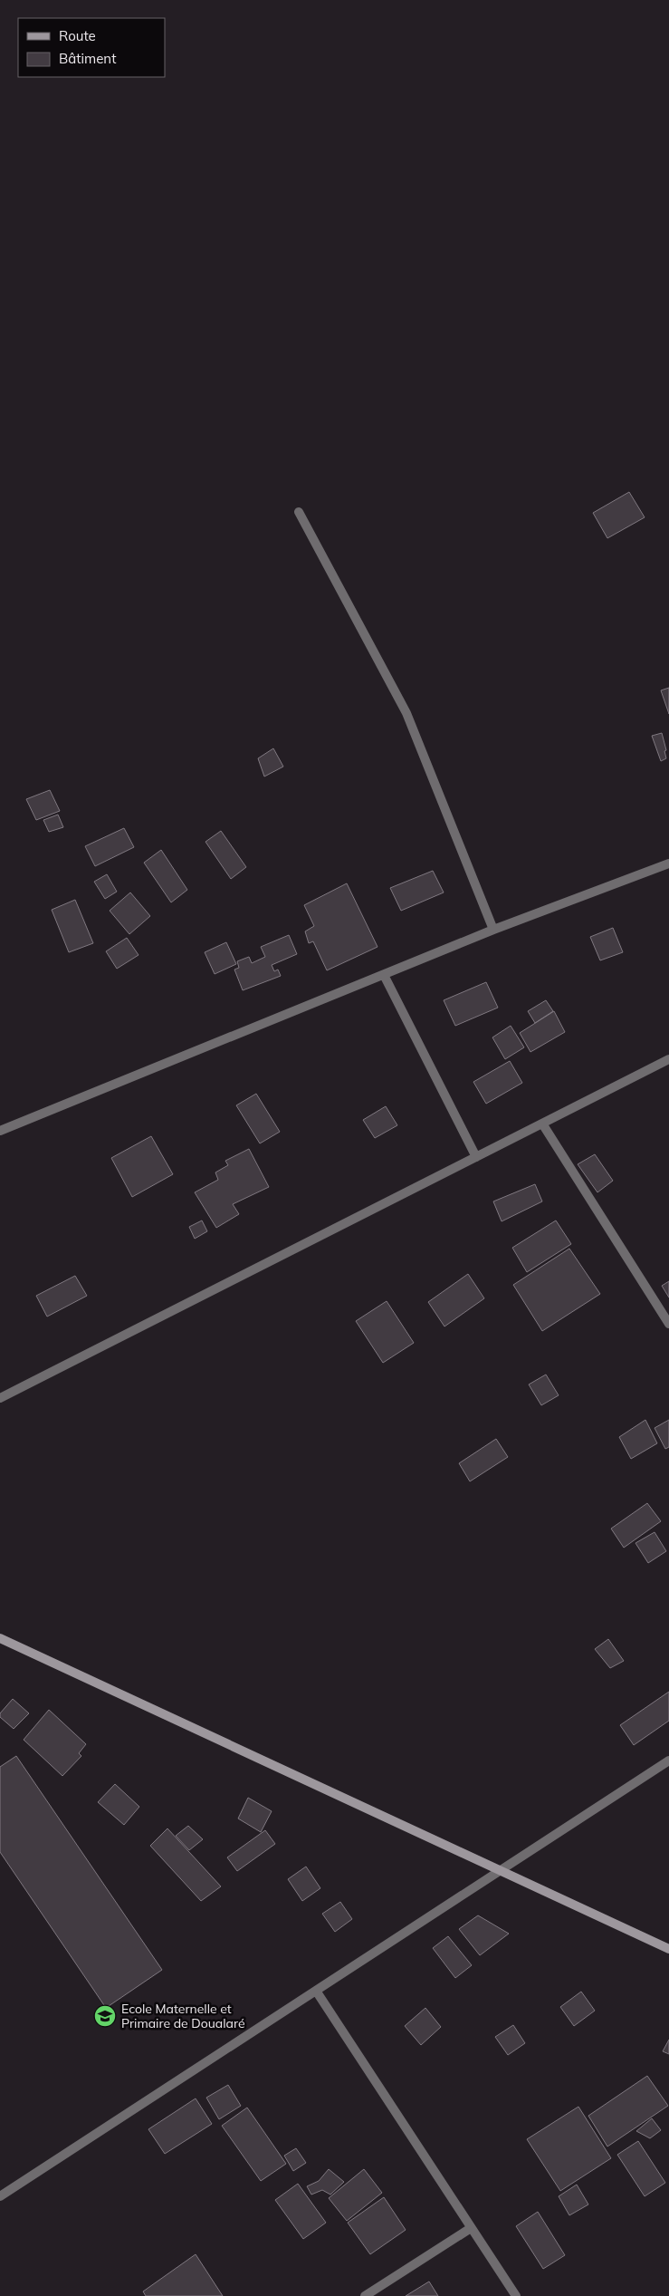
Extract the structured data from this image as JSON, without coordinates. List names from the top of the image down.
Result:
{
  "places": {
    "school or university": ["Ecole Maternelle et Primaire de Doualaré"]
  },
  "legend": ["Route", "Bâtiment"]
}
